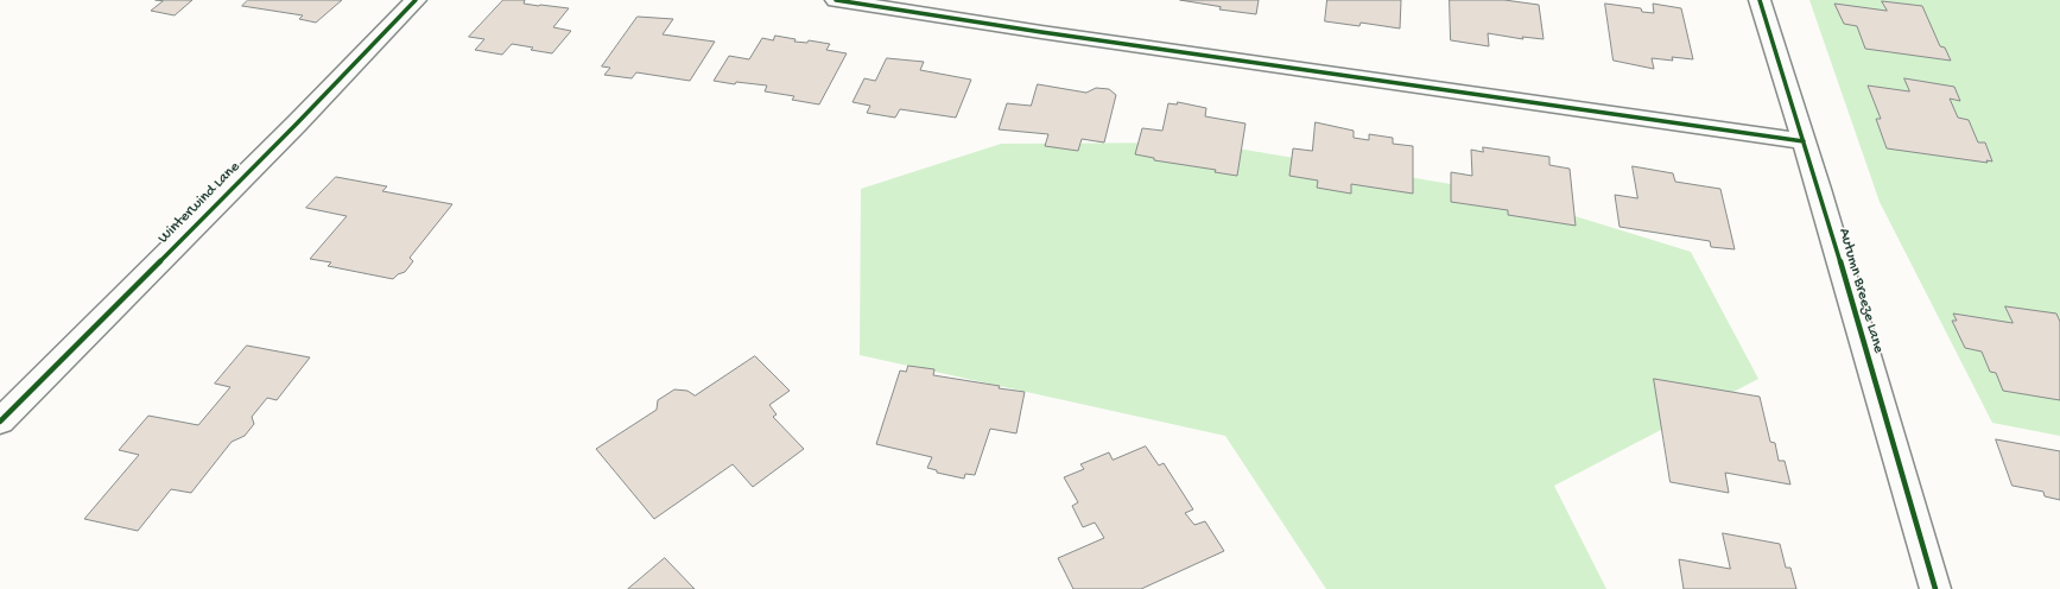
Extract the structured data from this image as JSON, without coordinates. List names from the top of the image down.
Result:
{
  "streets": {
    "street": ["Winterwind Lane", "Autumn Breeze Lane"]
  }
}
